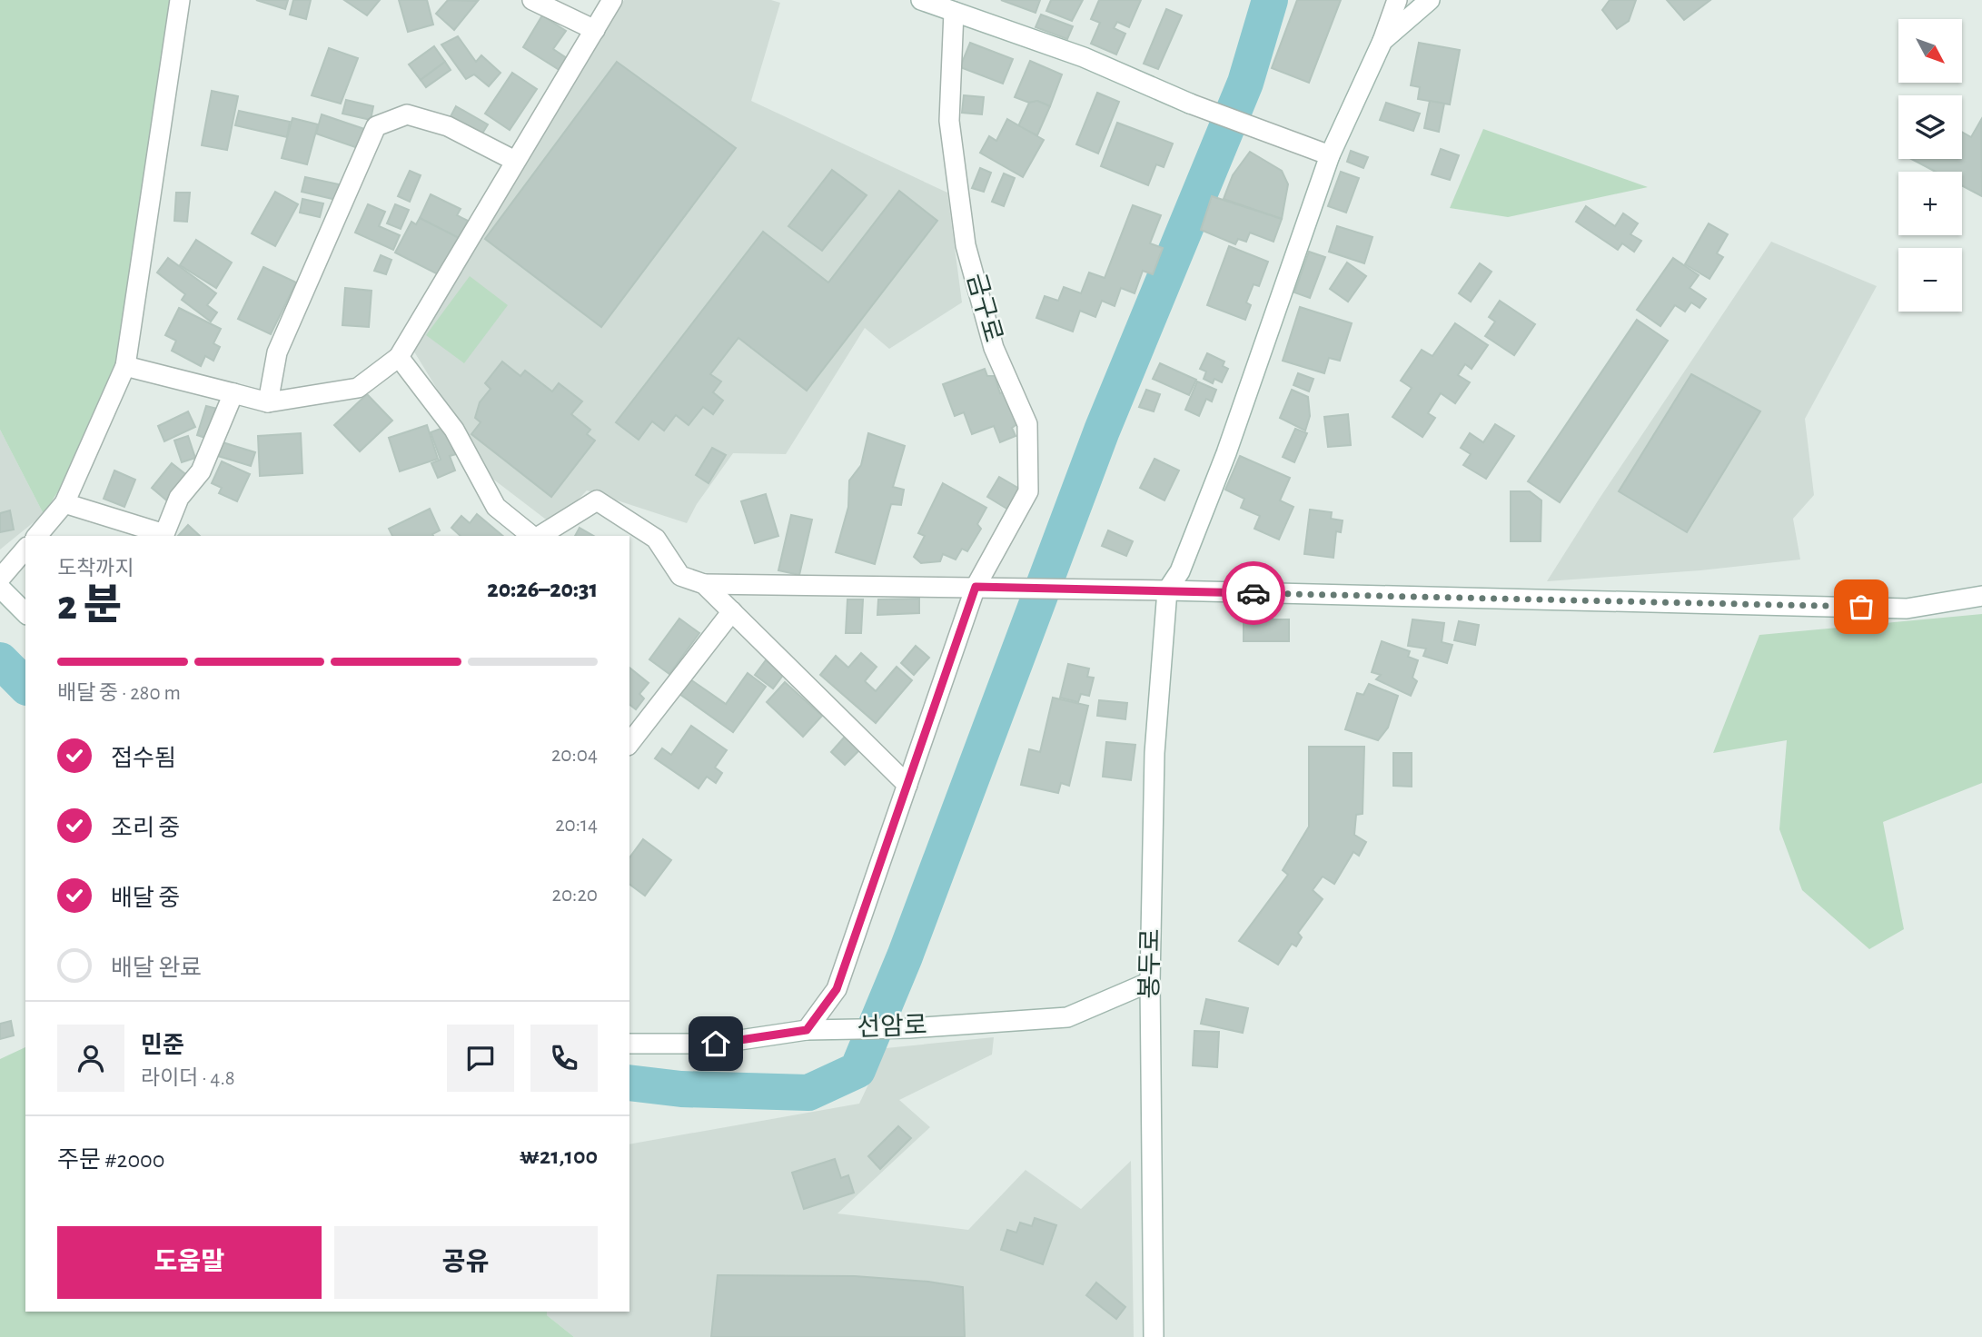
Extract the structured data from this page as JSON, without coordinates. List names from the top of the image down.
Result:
{
  "streets": {
    "street": ["금구로", "봉두로", "선암로"]
  },
  "crossings": [
    ["금구로", "선암로"],
    ["봉두로", "선암로"]
  ],
  "north": "bottom right",
  "page": {
    "map_buttons": ["+", "−"],
    "heading": ["2 분", "도착까지", "20:26–20:31"],
    "panel": [
      "민준",
      "라이더 · 4.8",
      "주문 #2000",
      "₩21,100"
    ],
    "bar": "배달 중 · 280 m",
    "list": [
      ["접수됨", "20:04"],
      ["조리 중", "20:14"],
      ["배달 중", "20:20"],
      "배달 완료"
    ],
    "buttons": ["도움말", "공유"]
  }
}
